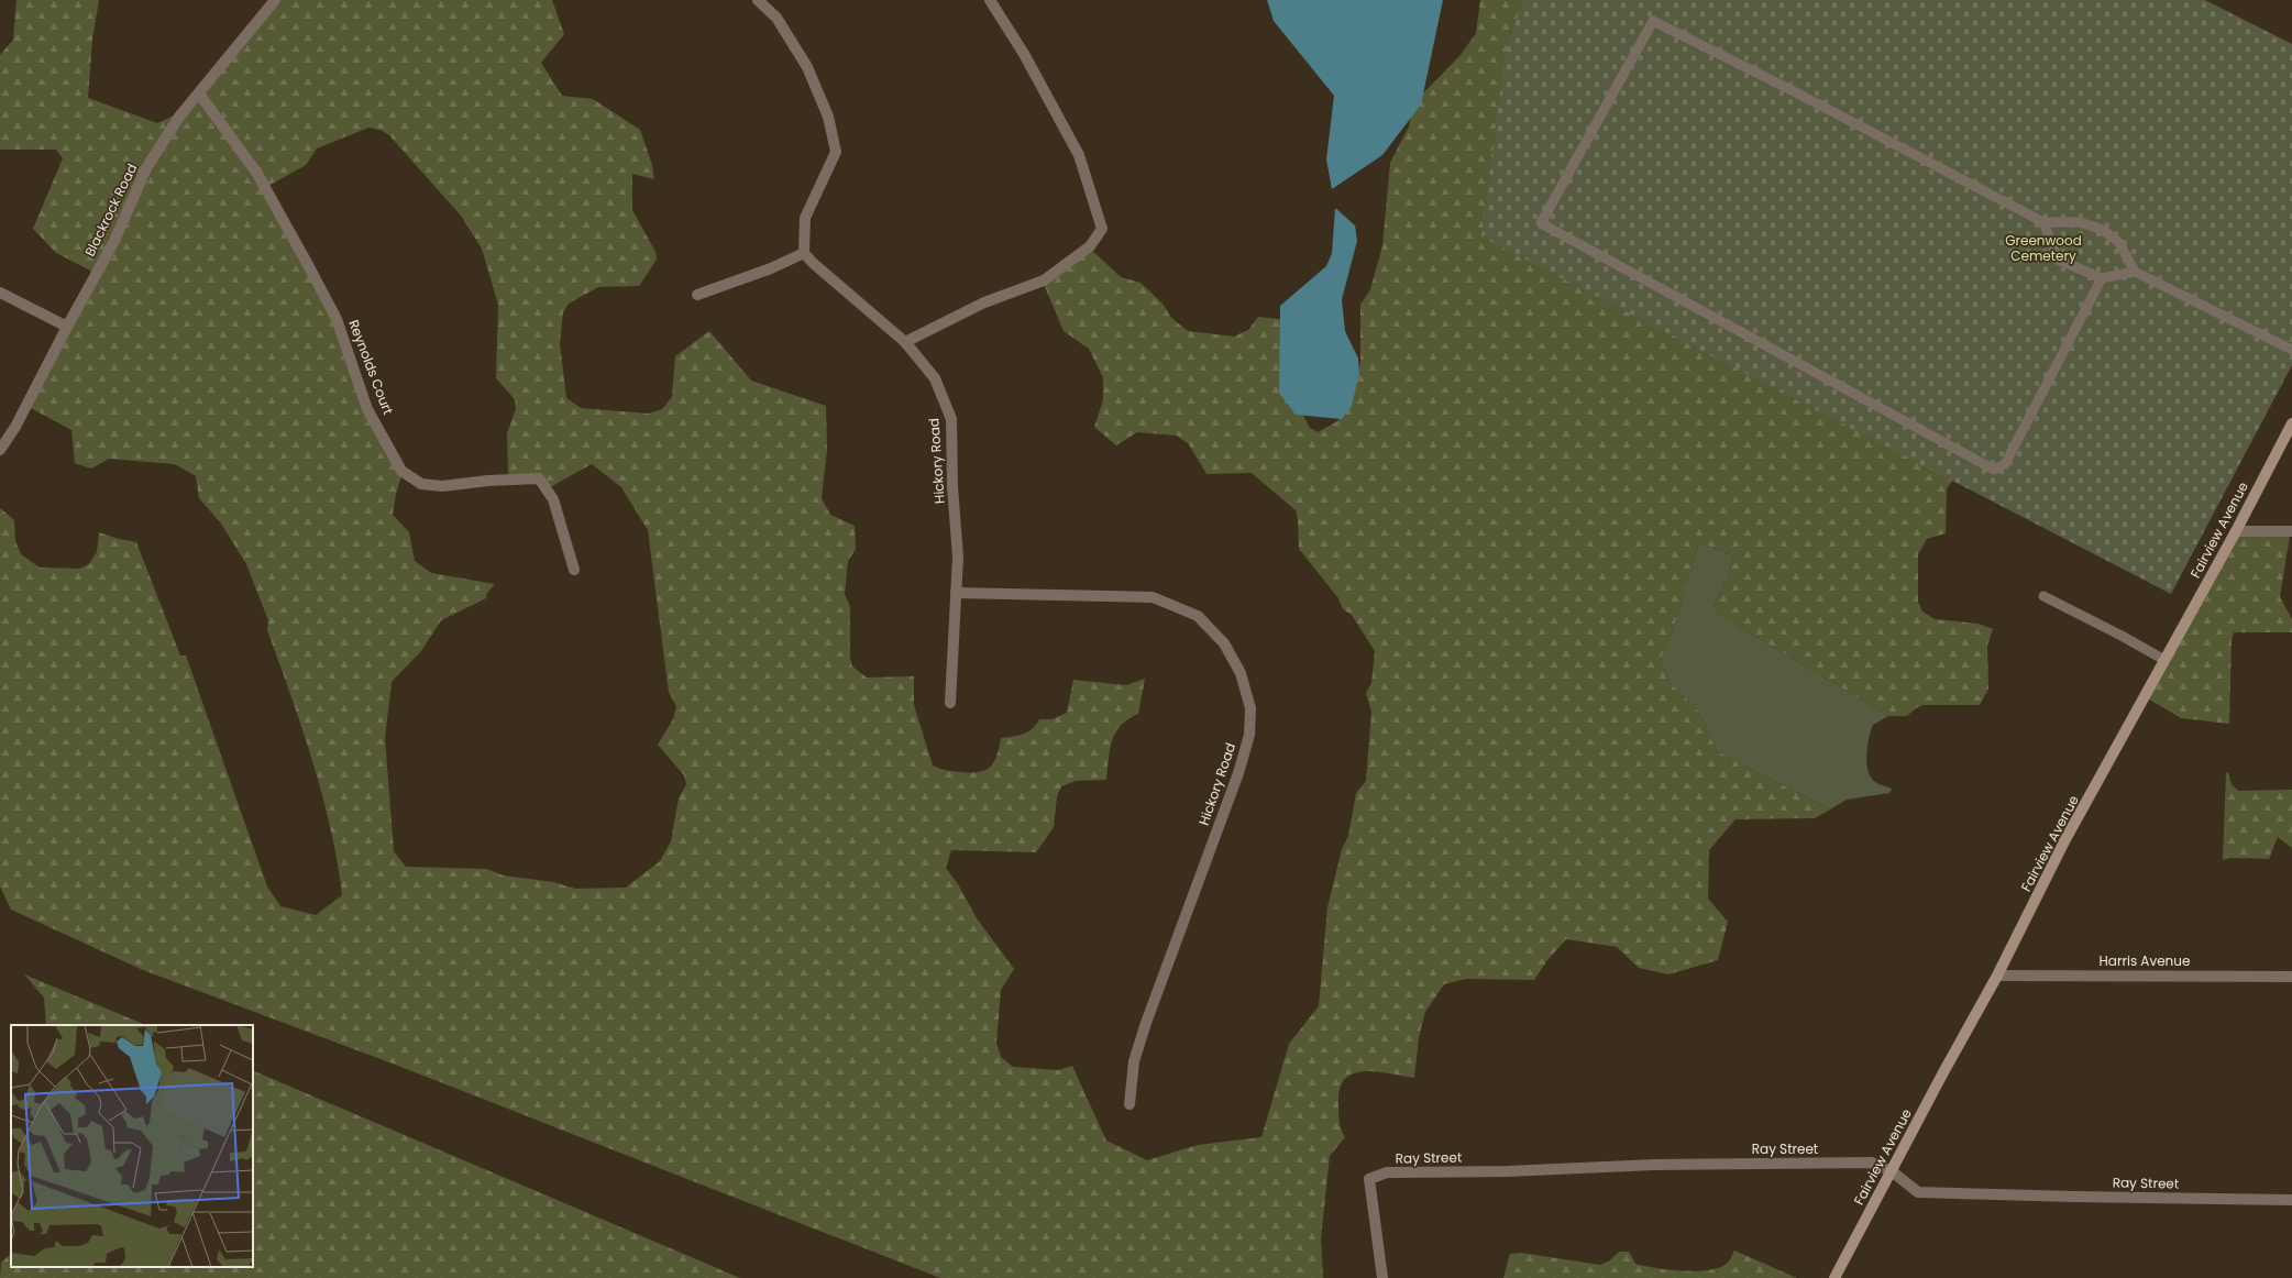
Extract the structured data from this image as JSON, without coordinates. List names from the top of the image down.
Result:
{
  "streets": {
    "main road": ["Fairview Avenue"],
    "street": [
      "Blackrock Road",
      "Reynolds Court",
      "Hickory Road",
      "Harris Avenue",
      "Ray Street"
    ]
  },
  "crossings": [
    ["Blackrock Road", "Reynolds Court"],
    ["Fairview Avenue", "Harris Avenue"],
    ["Fairview Avenue", "Ray Street"]
  ],
  "parks": ["Greenwood Cemetery"]
}
